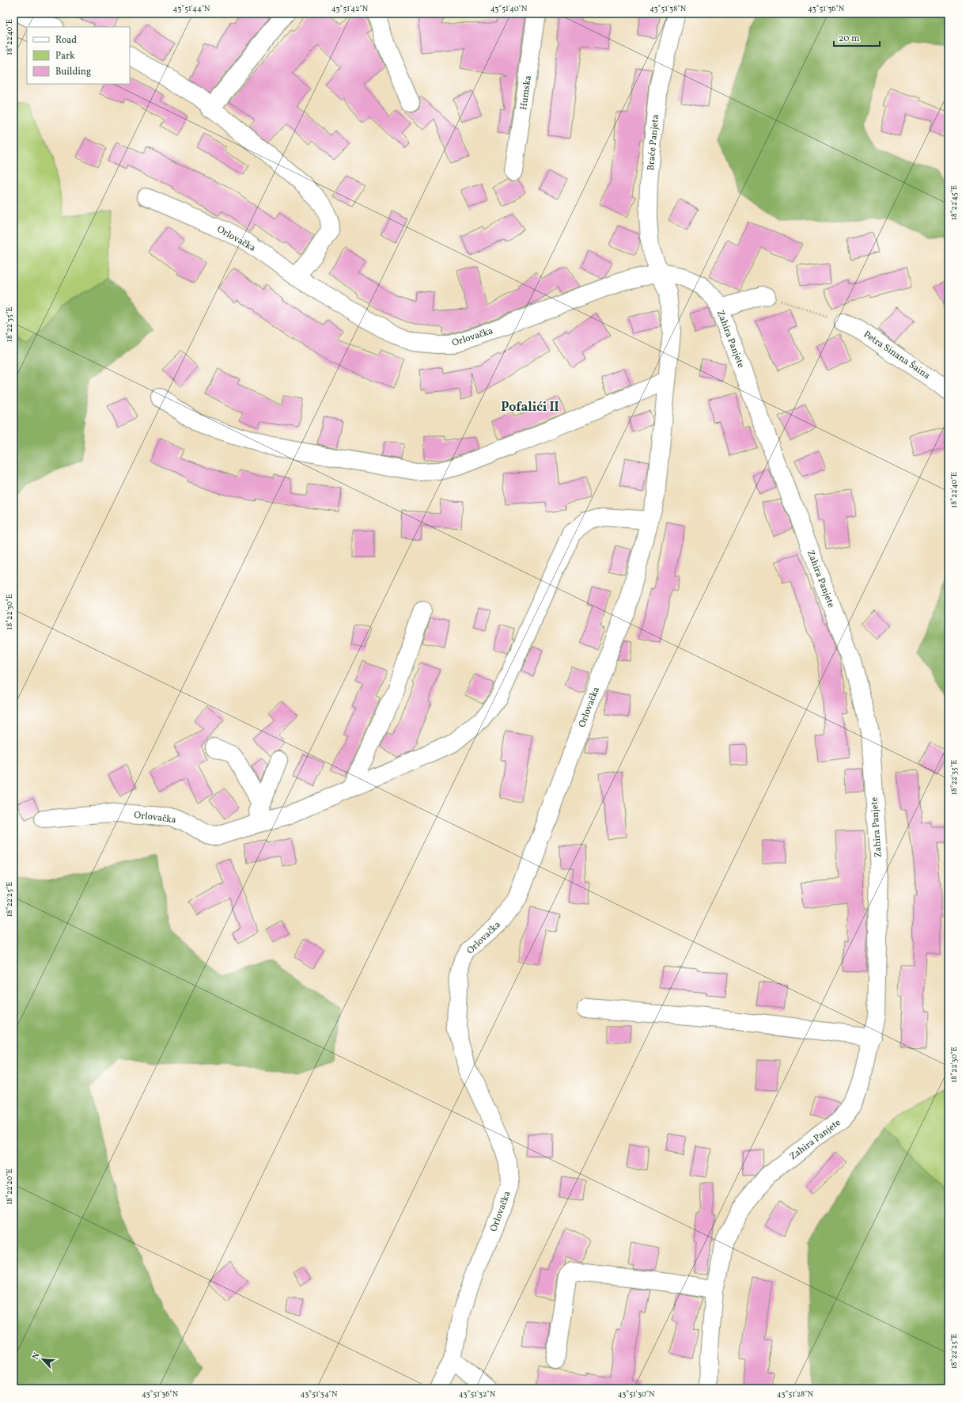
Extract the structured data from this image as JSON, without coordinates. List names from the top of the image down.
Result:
{
  "streets": {
    "street": [
      "Humska",
      "Braće Panjeta",
      "Orlovačka",
      "Zahira Panjete",
      "Petra Sinana Šaina"
    ]
  },
  "crossings": [
    ["Braće Panjeta", "Orlovačka"],
    ["Braće Panjeta", "Zahira Panjete"],
    ["Orlovačka", "Zahira Panjete"]
  ],
  "districts": ["Pofalići II"],
  "legend": ["Road", "Park", "Building"],
  "scale_bar": "20 m",
  "north": "top left",
  "coordinates": [
    "43°51'44\"N",
    "43°51'42\"N",
    "43°51'40\"N",
    "43°51'38\"N",
    "43°51'36\"N",
    "18°22'40\"E",
    "18°22'45\"E",
    "18°22'35\"E",
    "18°22'30\"E",
    "18°22'25\"E",
    "18°22'20\"E",
    "43°51'34\"N",
    "43°51'32\"N",
    "43°51'30\"N",
    "43°51'28\"N"
  ]
}
